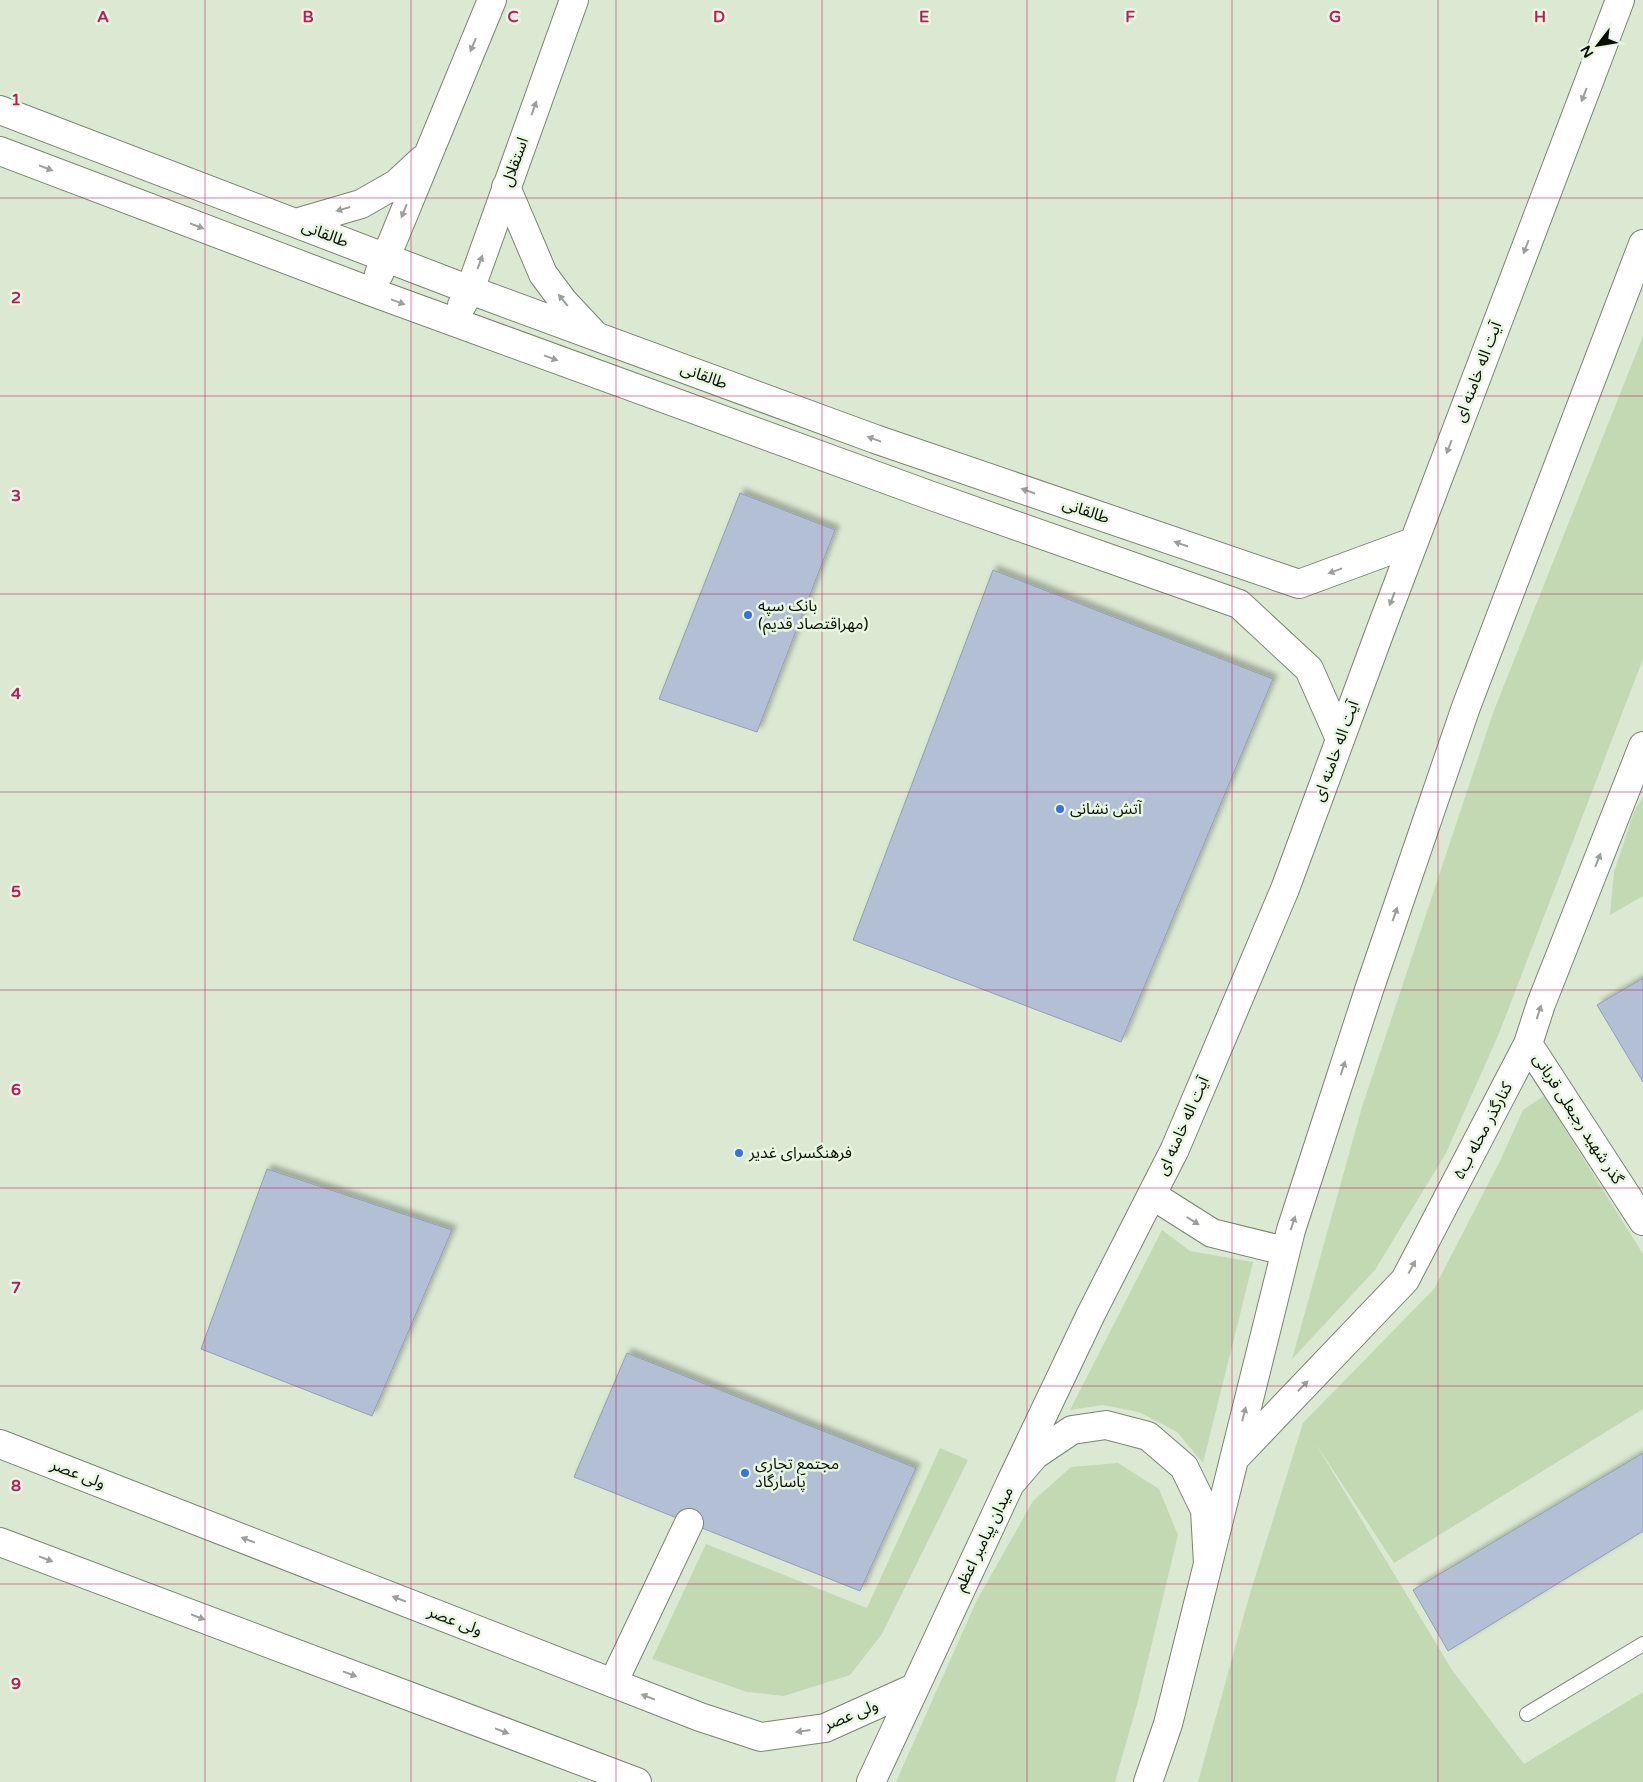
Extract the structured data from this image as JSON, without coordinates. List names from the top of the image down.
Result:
{
  "streets": {
    "main road": [
      "استقلال",
      "طالقانی",
      "آیت اله خامنه ای",
      "گذر شهید رجبعلی قربانی",
      "کنارگذر محله ب۵",
      "ولی عصر",
      "میدان پیامبر اعظم"
    ]
  },
  "crossings": [
    ["استقلال", "طالقانی"],
    ["طالقانی", "آیت اله خامنه ای"],
    ["آیت اله خامنه ای", "میدان پیامبر اعظم"],
    ["گذر شهید رجبعلی قربانی", "کنارگذر محله ب۵"],
    ["ولی عصر", "میدان پیامبر اعظم"]
  ],
  "places": [
    "بانک سپه (مهراقتصاد قدیم)",
    "آتش نشانی",
    "فرهنگسرای غدیر",
    "مجتمع تجاری پاسارگاد"
  ],
  "north": "bottom left",
  "grid": {
    "columns": [
      "A",
      "B",
      "C",
      "D",
      "E",
      "F",
      "G",
      "H"
    ],
    "rows": [
      "1",
      "2",
      "3",
      "4",
      "5",
      "6",
      "7",
      "8",
      "9"
    ]
  }
}
